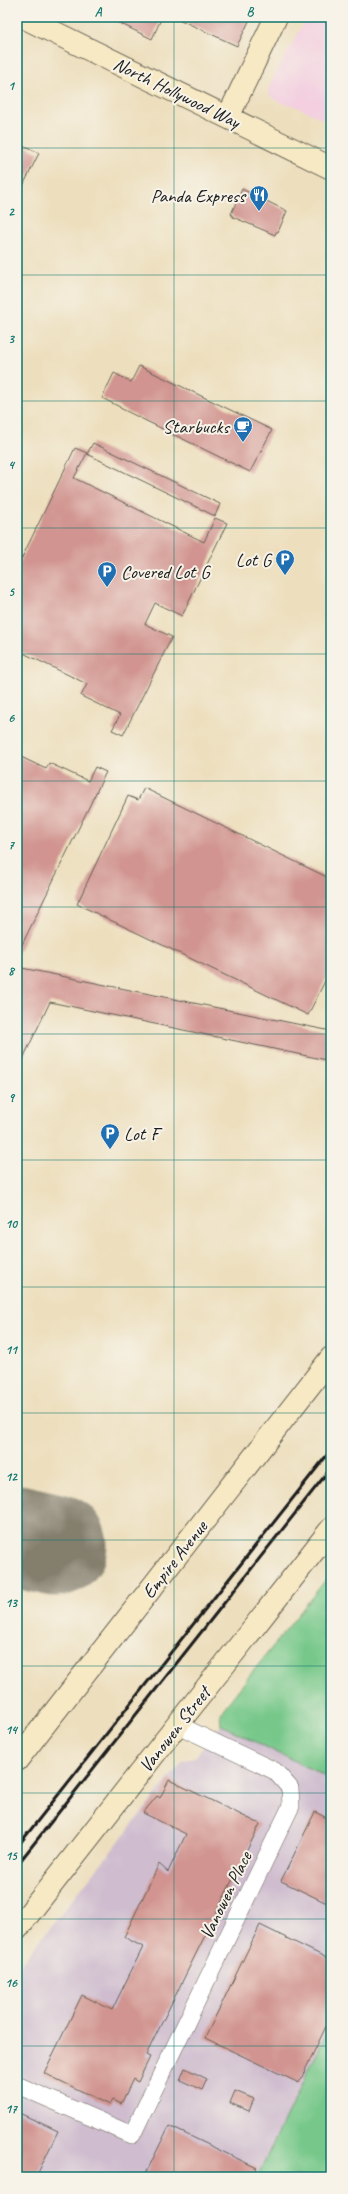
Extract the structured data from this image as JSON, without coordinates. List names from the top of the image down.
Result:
{
  "streets": {
    "main road": ["North Hollywood Way", "Empire Avenue", "Vanowen Street"],
    "street": ["Vanowen Place"]
  },
  "crossings": [
    ["Vanowen Street", "Vanowen Place"]
  ],
  "places": {
    "restaurant": ["Panda Express"],
    "cafe": ["Starbucks"],
    "parking": ["Lot G", "Covered Lot G", "Lot F"]
  },
  "grid": {
    "columns": ["A", "B"],
    "rows": [
      "1",
      "2",
      "3",
      "4",
      "5",
      "6",
      "7",
      "8",
      "9",
      "10",
      "11",
      "12",
      "13",
      "14",
      "15",
      "16",
      "17"
    ]
  }
}
